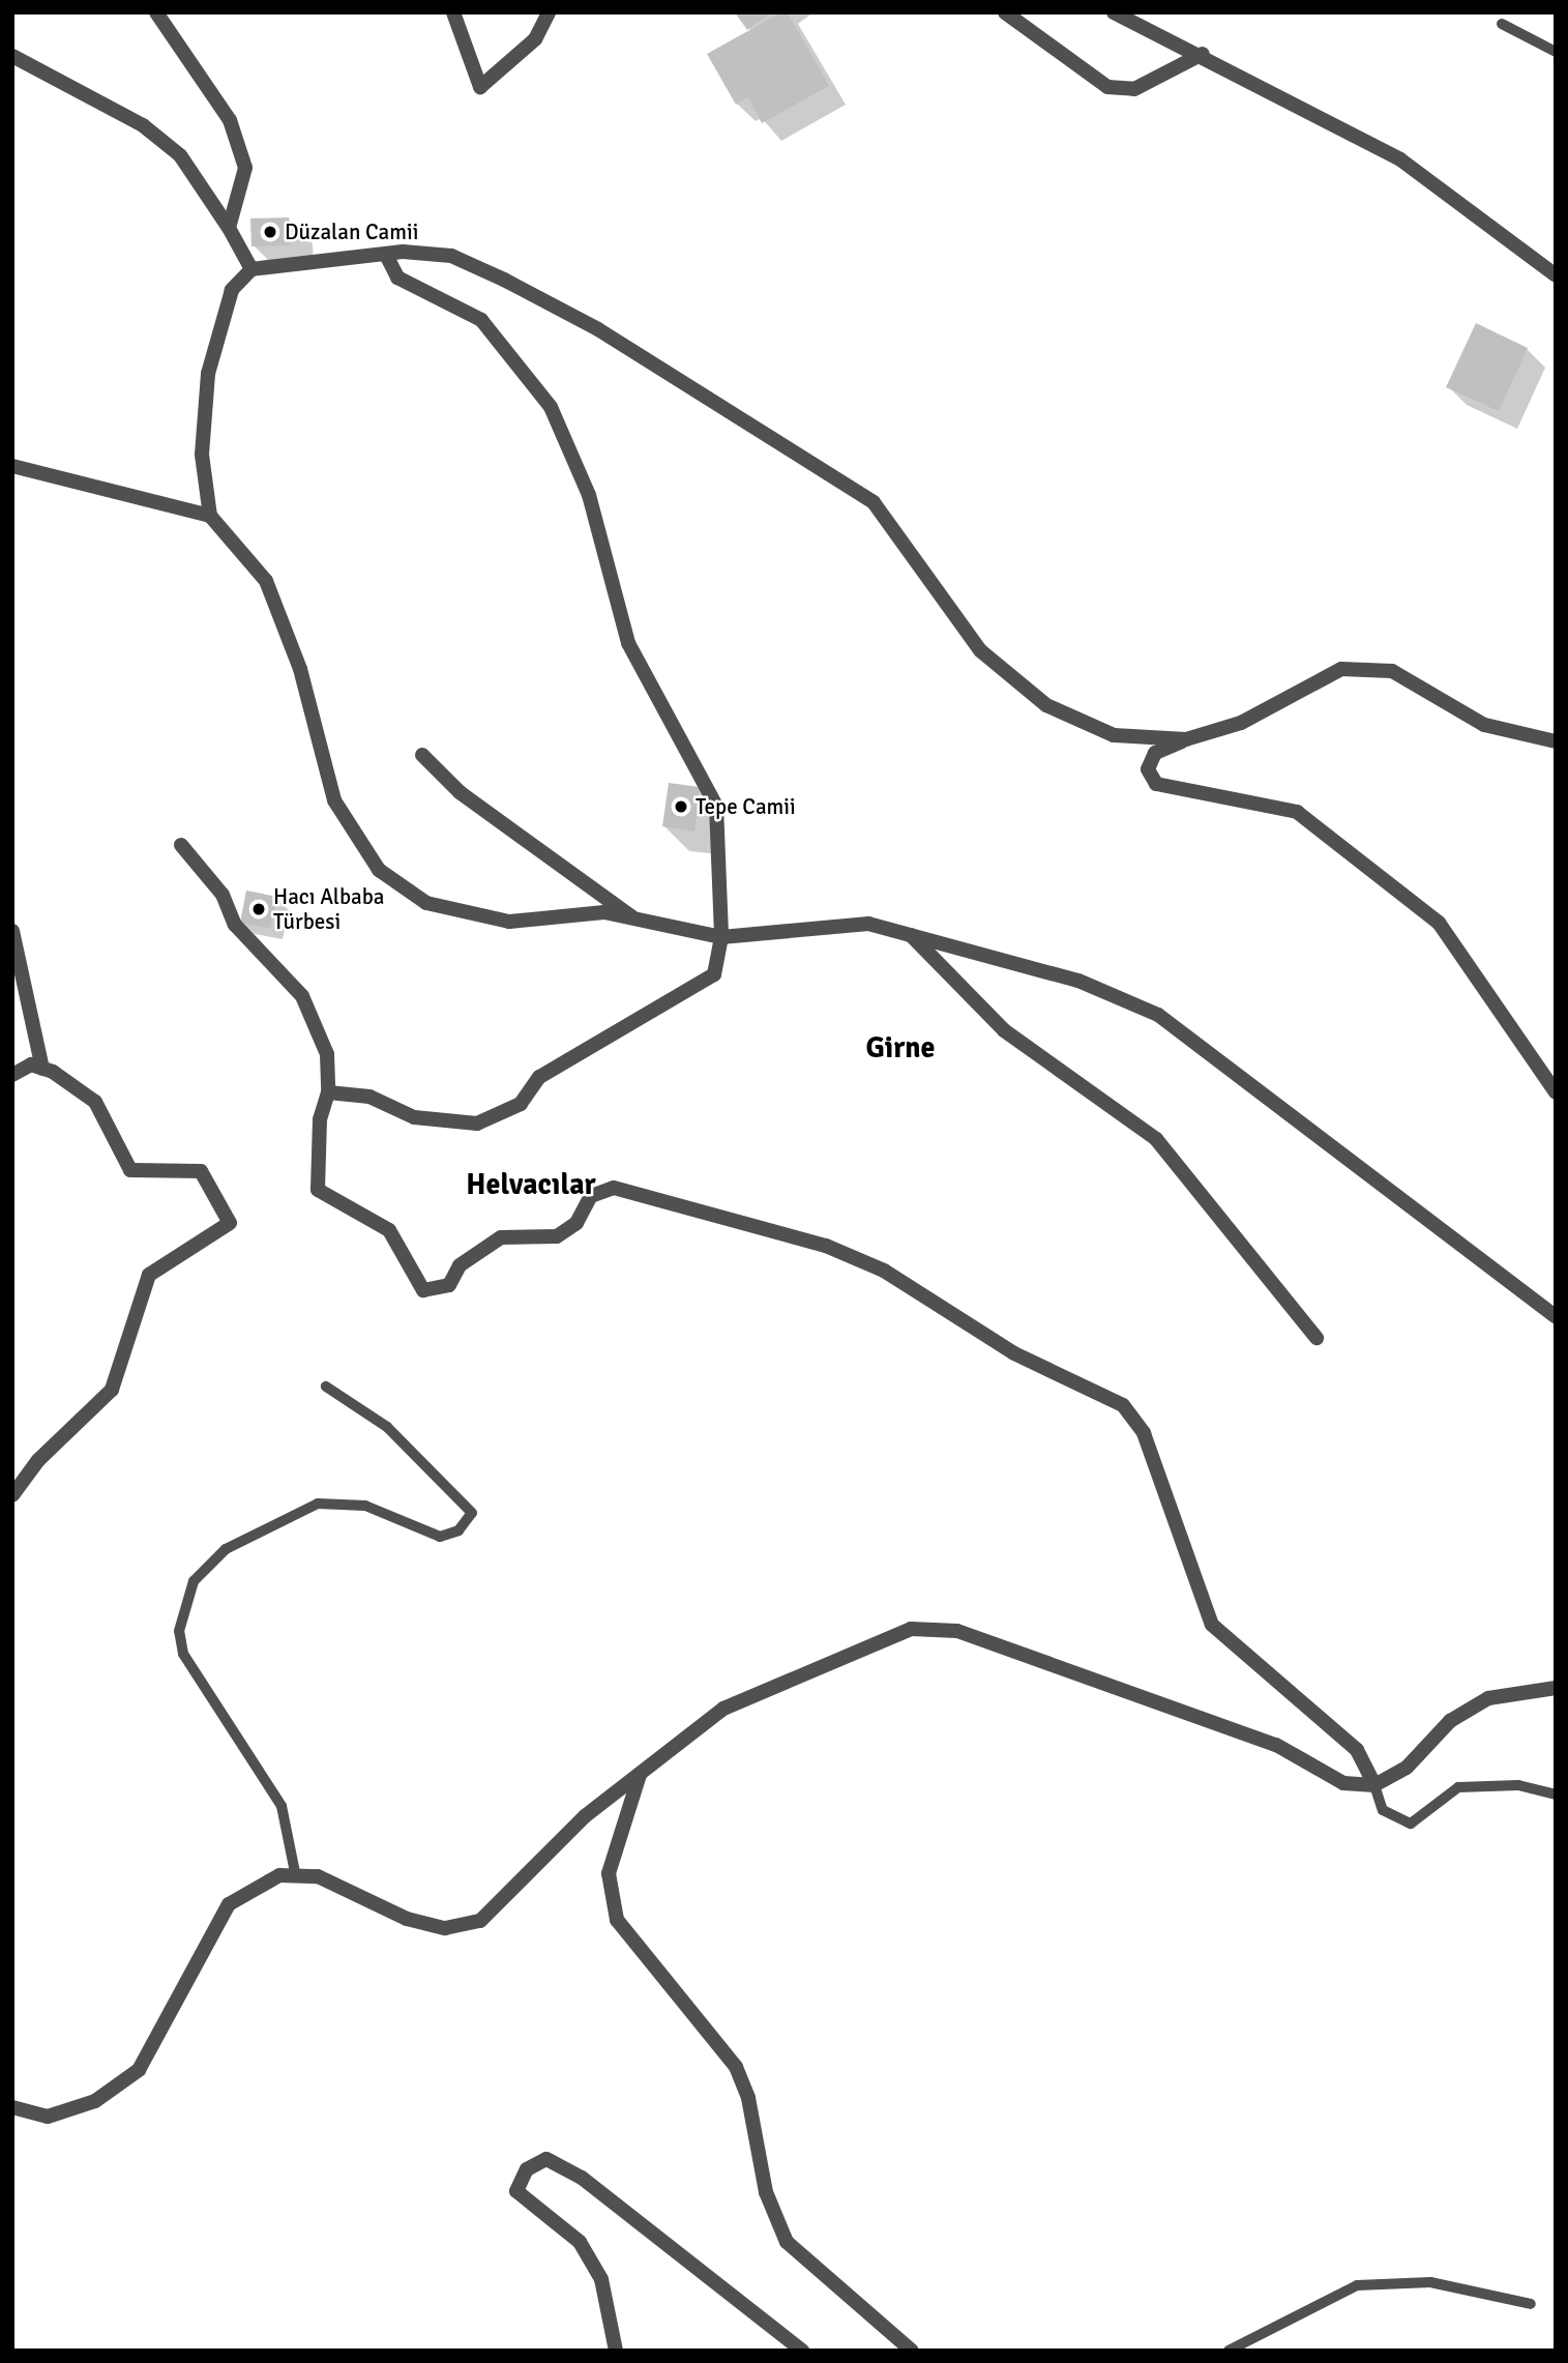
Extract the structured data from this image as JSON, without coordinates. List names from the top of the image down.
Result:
{
  "districts": ["Girne", "Helvacılar"],
  "places": ["Düzalan Camii", "Tepe Camii", "Hacı Albaba Türbesi"]
}
